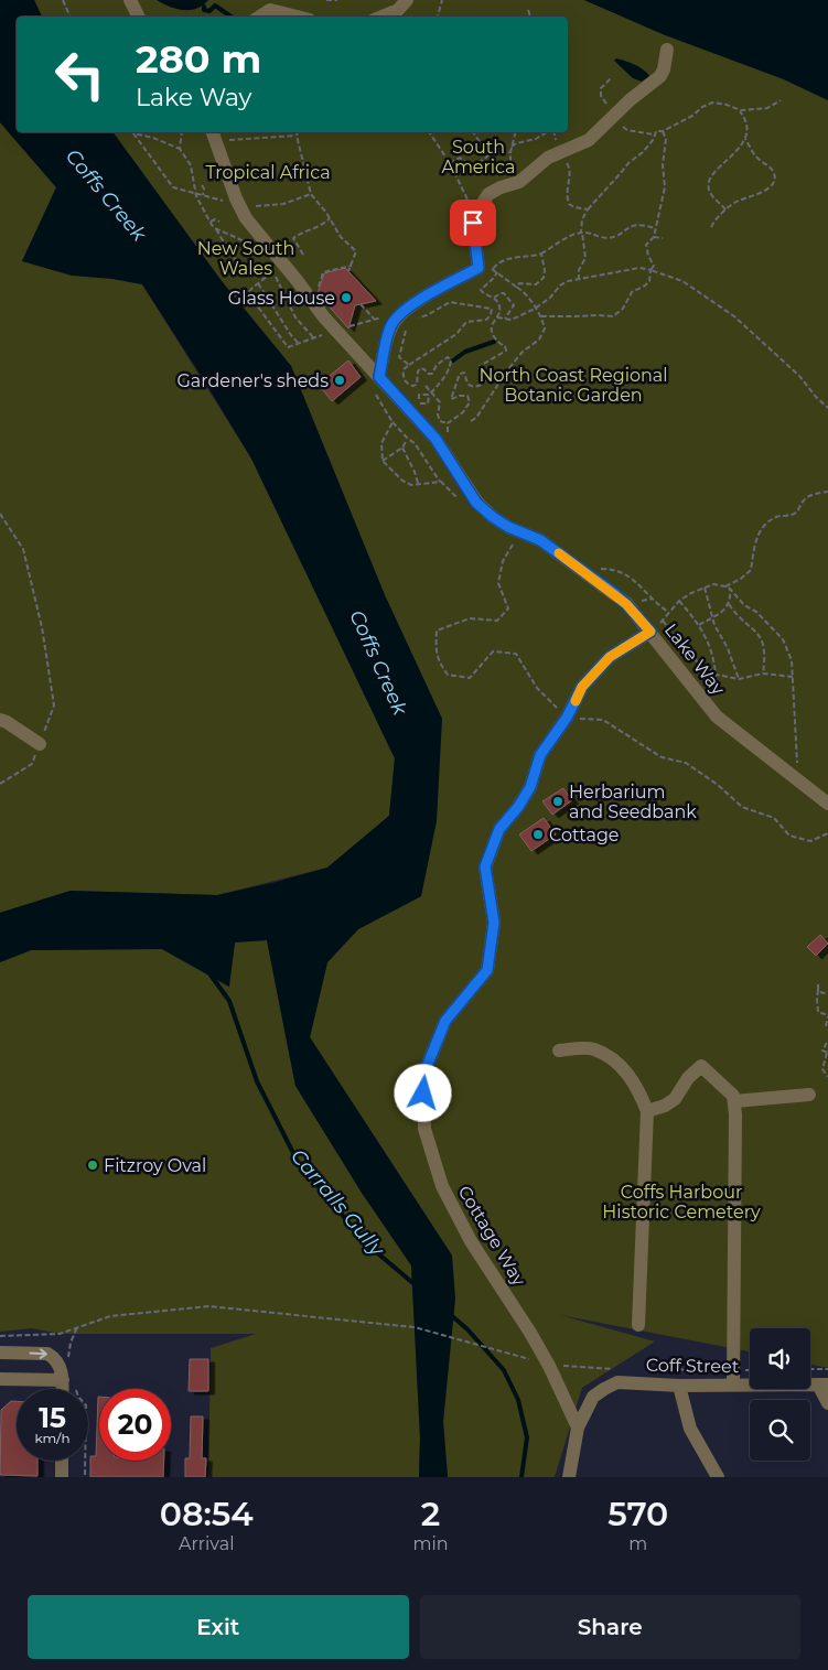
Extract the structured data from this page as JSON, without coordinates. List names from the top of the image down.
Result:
{
  "streets": {
    "street": ["Lake Way", "Cottage Way", "Coff Street"]
  },
  "crossings": [
    ["Lake Way", "Cottage Way"],
    ["Cottage Way", "Coff Street"]
  ],
  "water": ["Coffs Creek", "Carralls Gully"],
  "parks": [
    "South America",
    "Tropical Africa",
    "New South Wales",
    "North Coast Regional Botanic Garden",
    "Coffs Harbour Historic Cemetery"
  ],
  "places": [
    "Glass House",
    "Gardener's sheds",
    "Herbarium and Seedbank",
    "Cottage",
    "Fitzroy Oval"
  ],
  "page": {
    "turn": ["280 m", "Lake Way"],
    "speed": "15 km/h",
    "limit": "20",
    "eta": [
      "08:54",
      "Arrival",
      "2",
      "min",
      "570",
      "m"
    ],
    "buttons": ["Exit", "Share"]
  }
}
